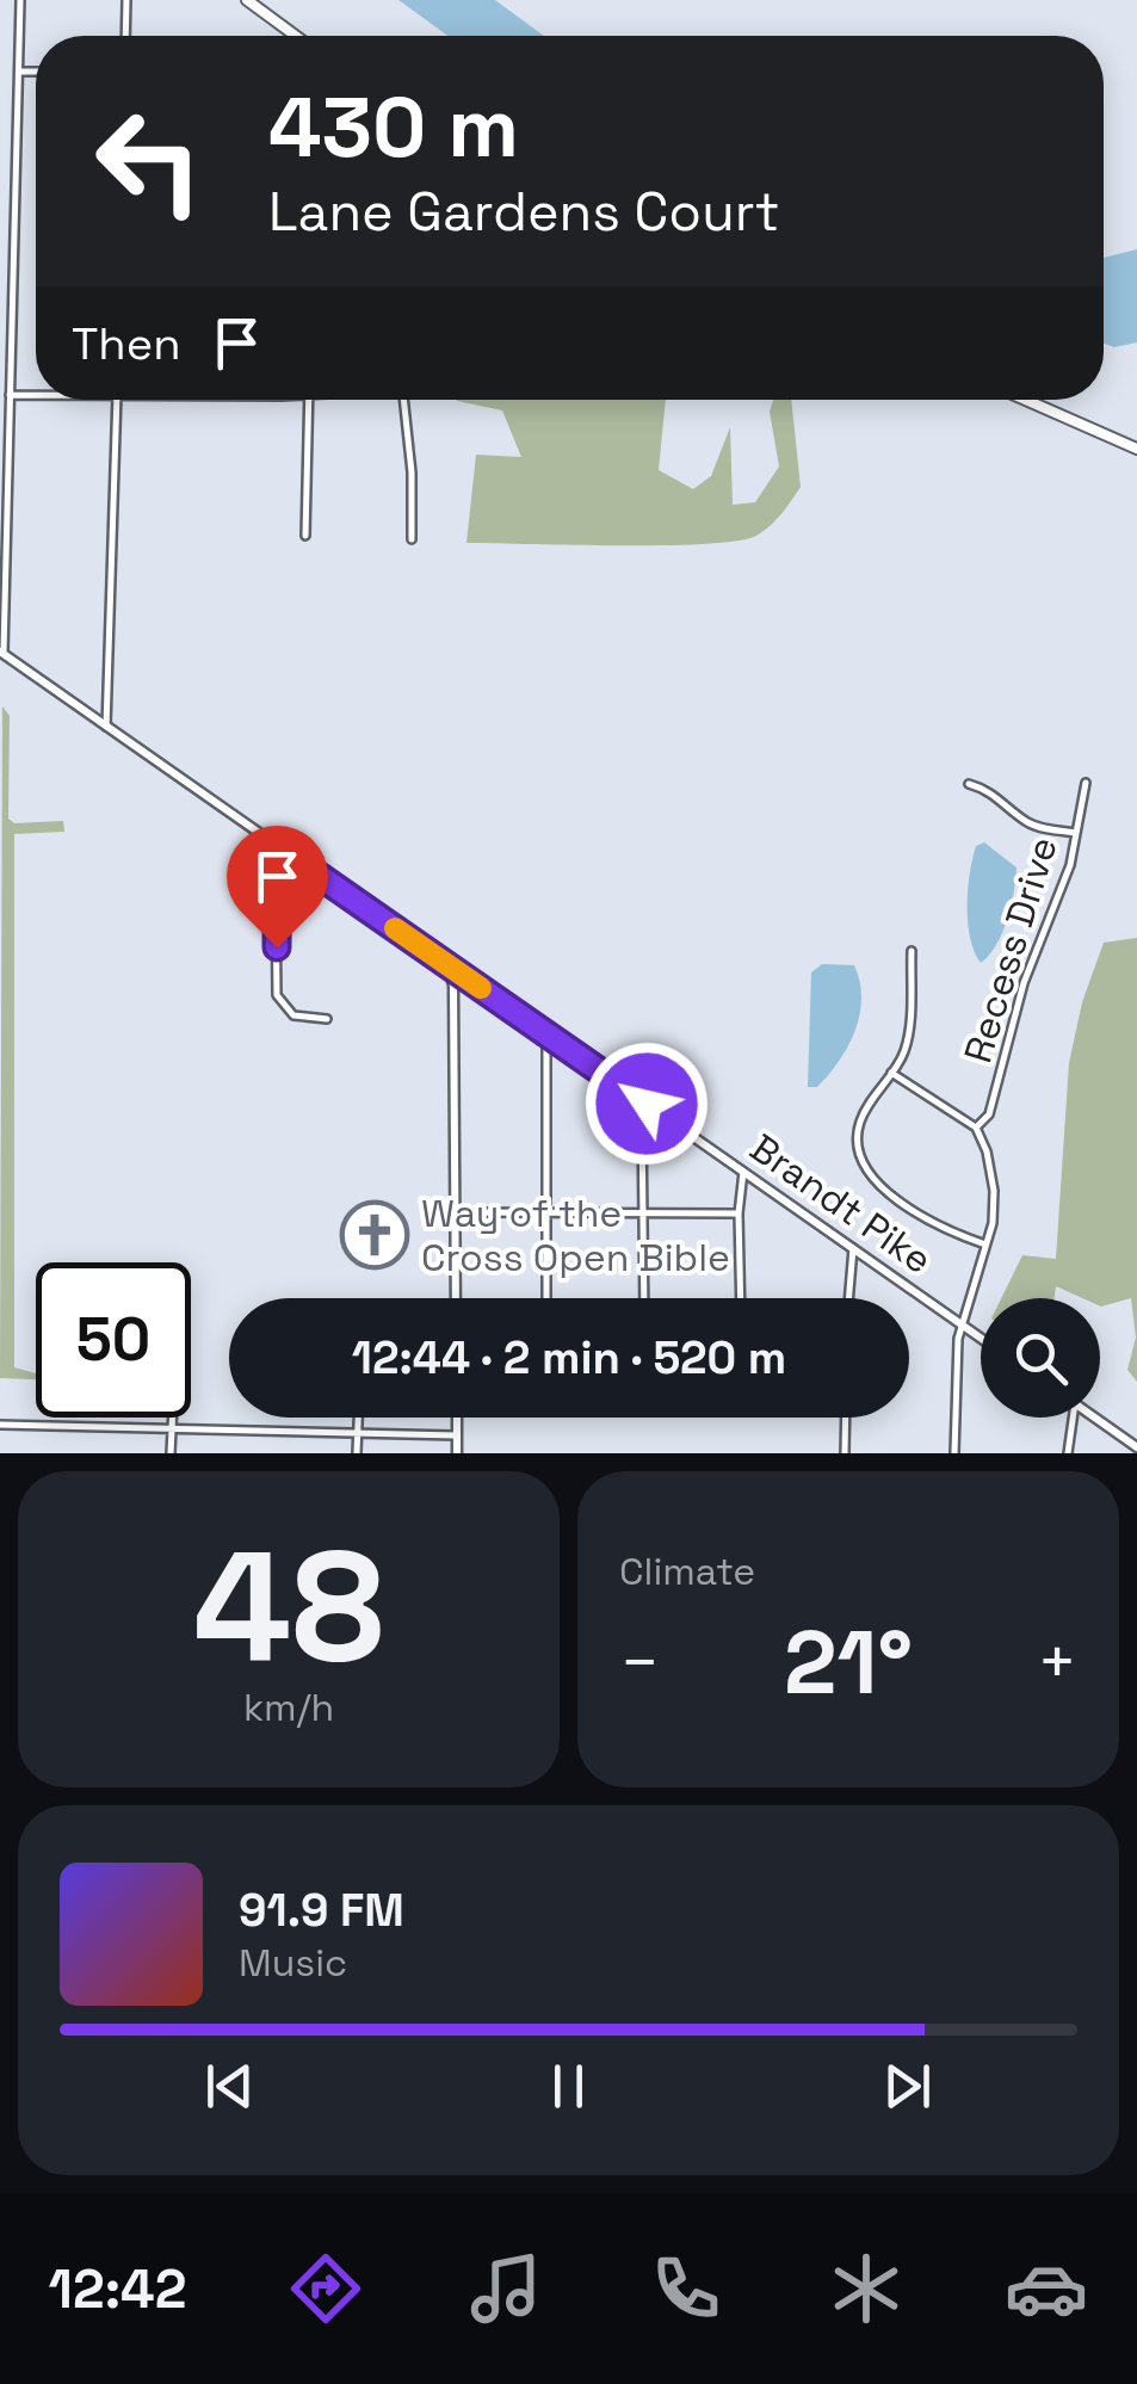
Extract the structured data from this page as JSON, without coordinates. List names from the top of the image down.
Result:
{
  "streets": {
    "main road": ["Brandt Pike"],
    "street": ["Recess Drive"]
  },
  "places": {
    "church": ["Way of the Cross Open Bible"]
  },
  "page": {
    "turn": ["430 m", "Lane Gardens Court"],
    "then": "Then",
    "limit": "50",
    "trip": "12:44 · 2 min · 520 m",
    "tile": [
      ["48", "km/h"],
      "Climate"
    ],
    "heat": ["−", "21°", "+"],
    "song": ["91.9 FM", "Music"],
    "tabs": "12:42"
  }
}
